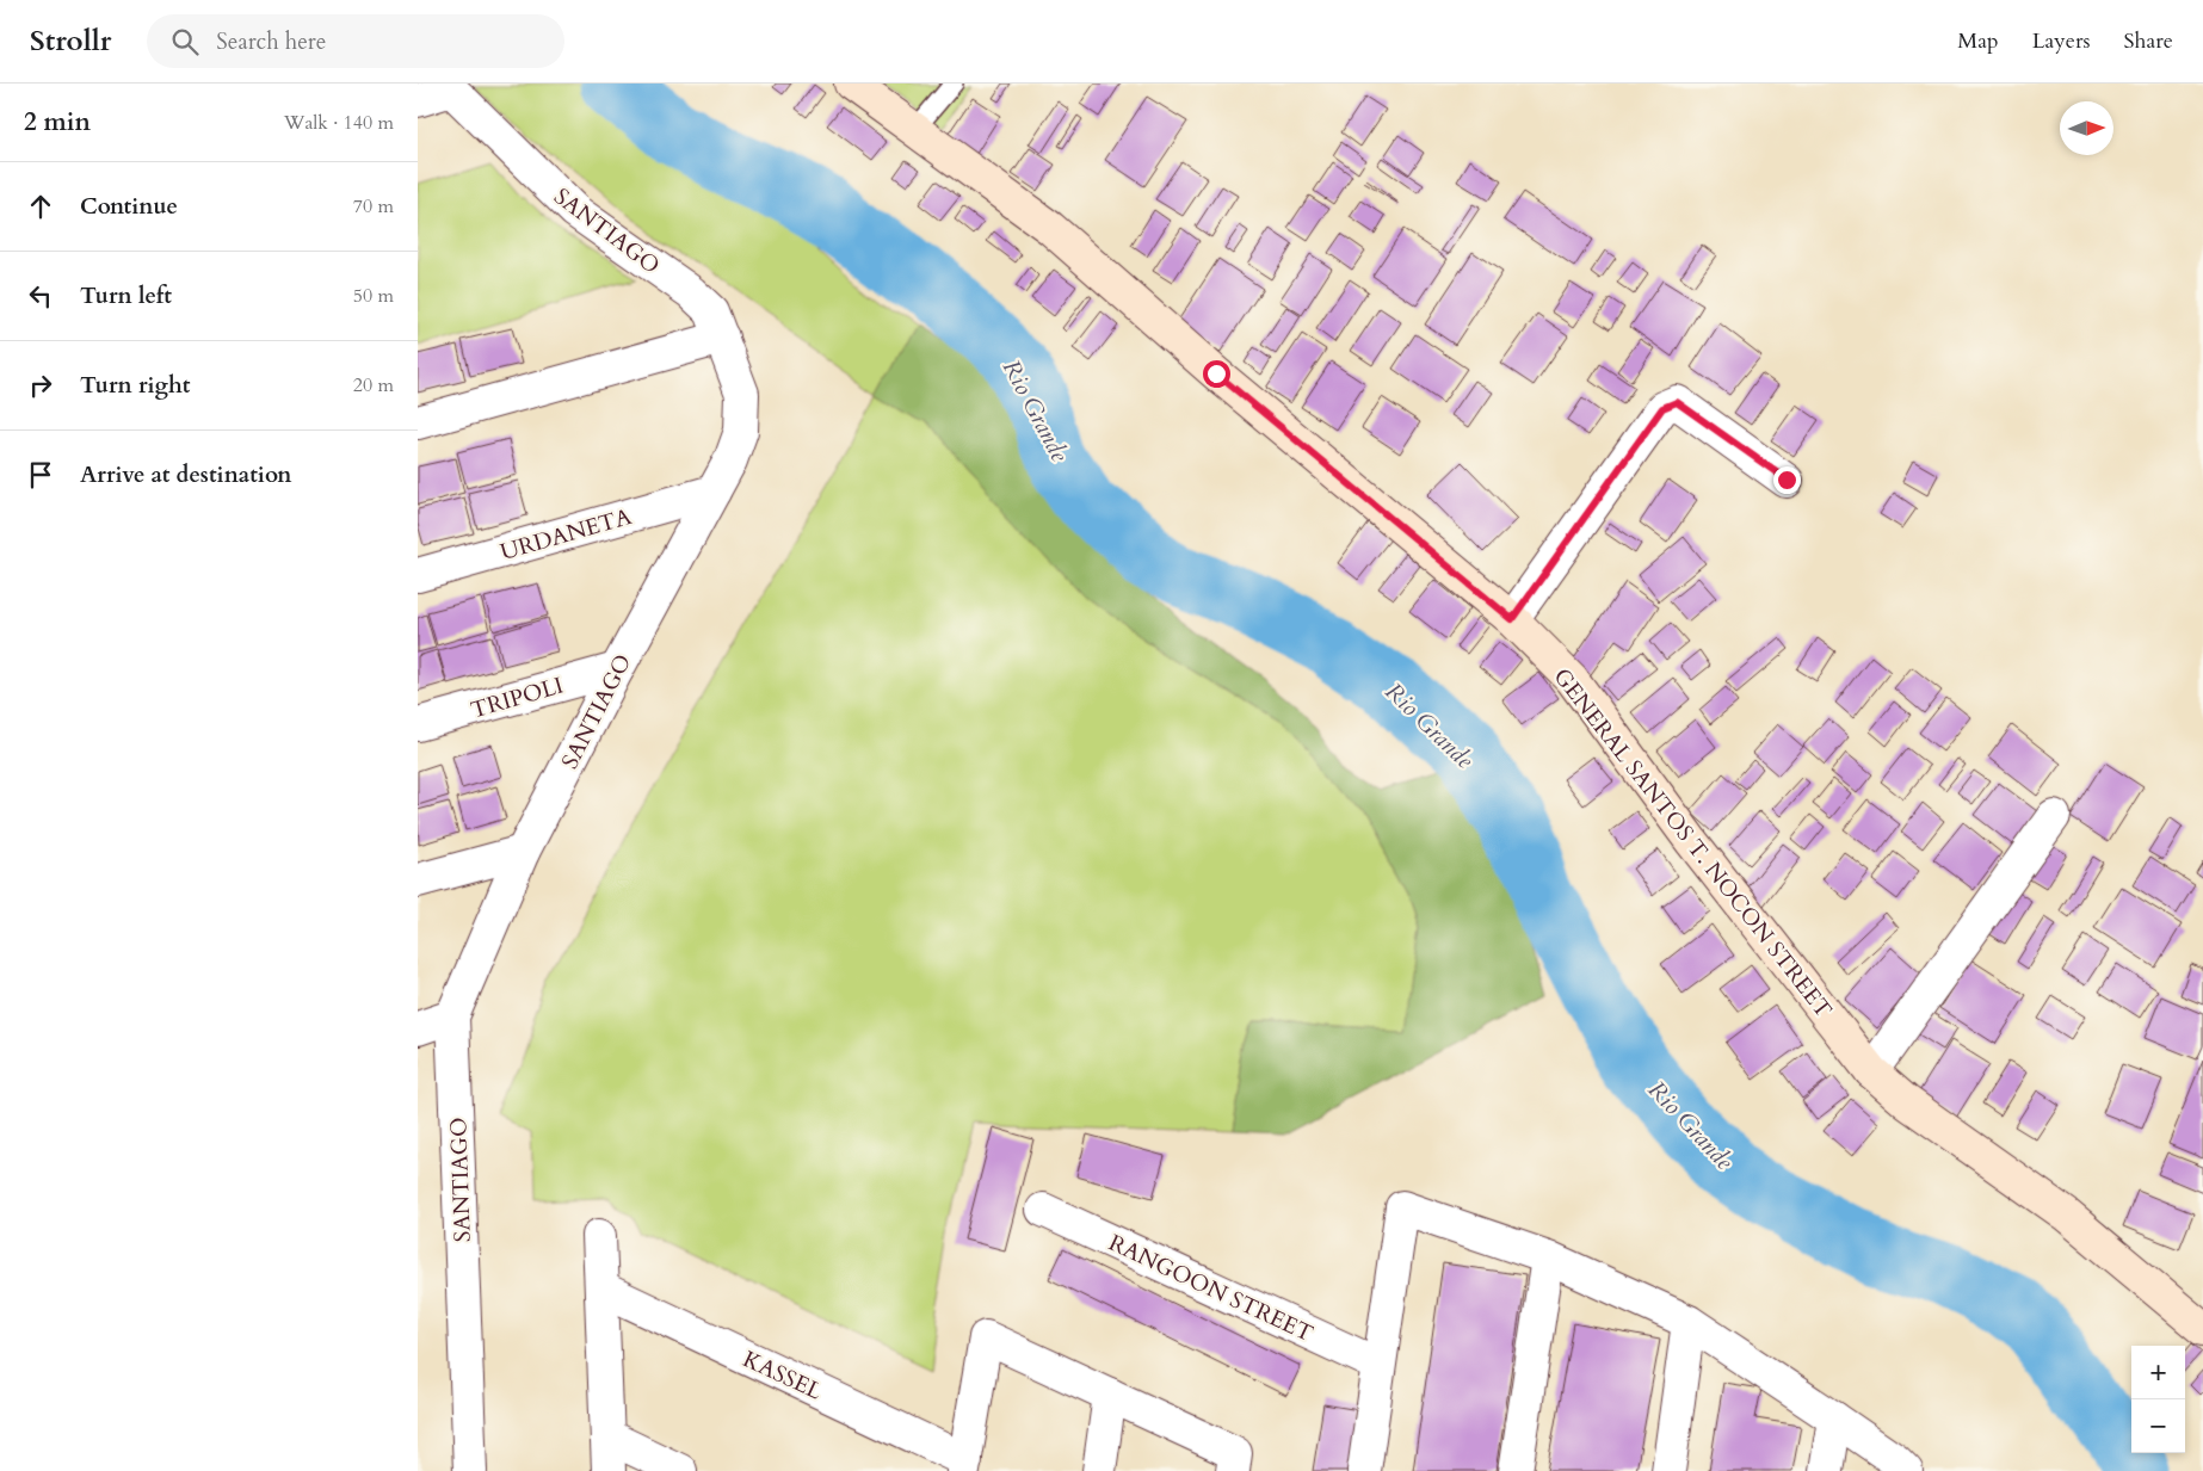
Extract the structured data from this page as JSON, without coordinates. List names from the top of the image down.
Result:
{
  "streets": {
    "main road": ["GENERAL SANTOS T. NOCON STREET"],
    "street": [
      "SANTIAGO",
      "URDANETA",
      "TRIPOLI",
      "RANGOON STREET",
      "KASSEL"
    ]
  },
  "crossings": [
    ["SANTIAGO", "URDANETA"],
    ["SANTIAGO", "TRIPOLI"]
  ],
  "water": ["Rio Grande"],
  "north": "right",
  "page": {
    "header": "Strollr",
    "search": "Search here",
    "nav": ["Map", "Layers", "Share"],
    "heading": ["2 min", "Walk · 140 m"],
    "list": [
      ["Continue", "70 m"],
      ["Turn left", "50 m"],
      ["Turn right", "20 m"],
      "Arrive at destination"
    ],
    "map_buttons": ["+", "−"]
  }
}
